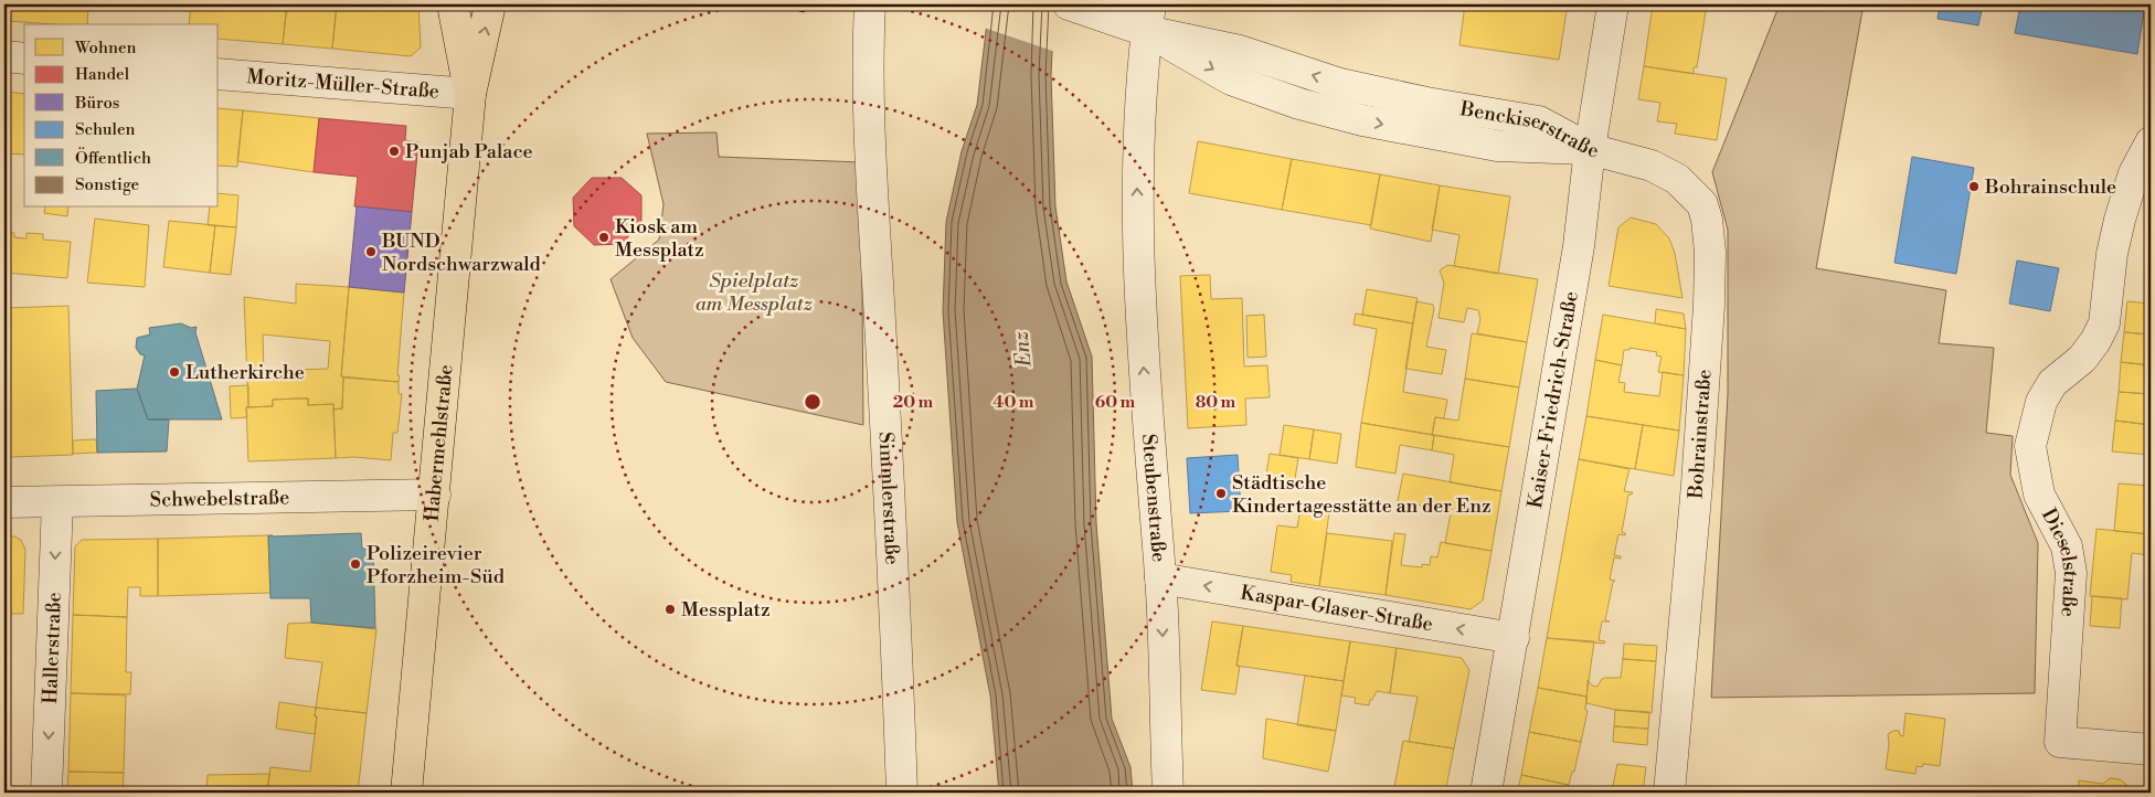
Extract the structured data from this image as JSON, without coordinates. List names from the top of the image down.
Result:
{
  "streets": {
    "main road": ["Habermehlstraße"],
    "street": [
      "Moritz-Müller-Straße",
      "Benckiserstraße",
      "Kaiser-Friedrich-Straße",
      "Bohrainstraße",
      "Simmlerstraße",
      "Steubenstraße",
      "Schwebelstraße",
      "Dieselstraße",
      "Kaspar-Glaser-Straße",
      "Hallerstraße"
    ]
  },
  "crossings": [
    ["Moritz-Müller-Straße", "Habermehlstraße"],
    ["Benckiserstraße", "Kaiser-Friedrich-Straße"],
    ["Benckiserstraße", "Bohrainstraße"],
    ["Benckiserstraße", "Steubenstraße"],
    ["Kaiser-Friedrich-Straße", "Bohrainstraße"],
    ["Kaiser-Friedrich-Straße", "Kaspar-Glaser-Straße"],
    ["Habermehlstraße", "Schwebelstraße"],
    ["Steubenstraße", "Kaspar-Glaser-Straße"],
    ["Schwebelstraße", "Hallerstraße"]
  ],
  "one_way": ["Kaspar-Glaser-Straße", "Hallerstraße"],
  "water": ["Enz"],
  "parks": ["Spielplatz am Messplatz"],
  "places": [
    "Punjab Palace",
    "Bohrainschule",
    "Kiosk am Messplatz",
    "BUND Nordschwarzwald",
    "Lutherkirche",
    "Städtische Kindertagesstätte an der Enz",
    "Polizeirevier Pforzheim-Süd",
    "Messplatz"
  ],
  "legend": [
    "Wohnen",
    "Handel",
    "Büros",
    "Schulen",
    "Öffentlich",
    "Sonstige"
  ],
  "rings": [
    "20 m",
    "40 m",
    "60 m",
    "80 m"
  ]
}
